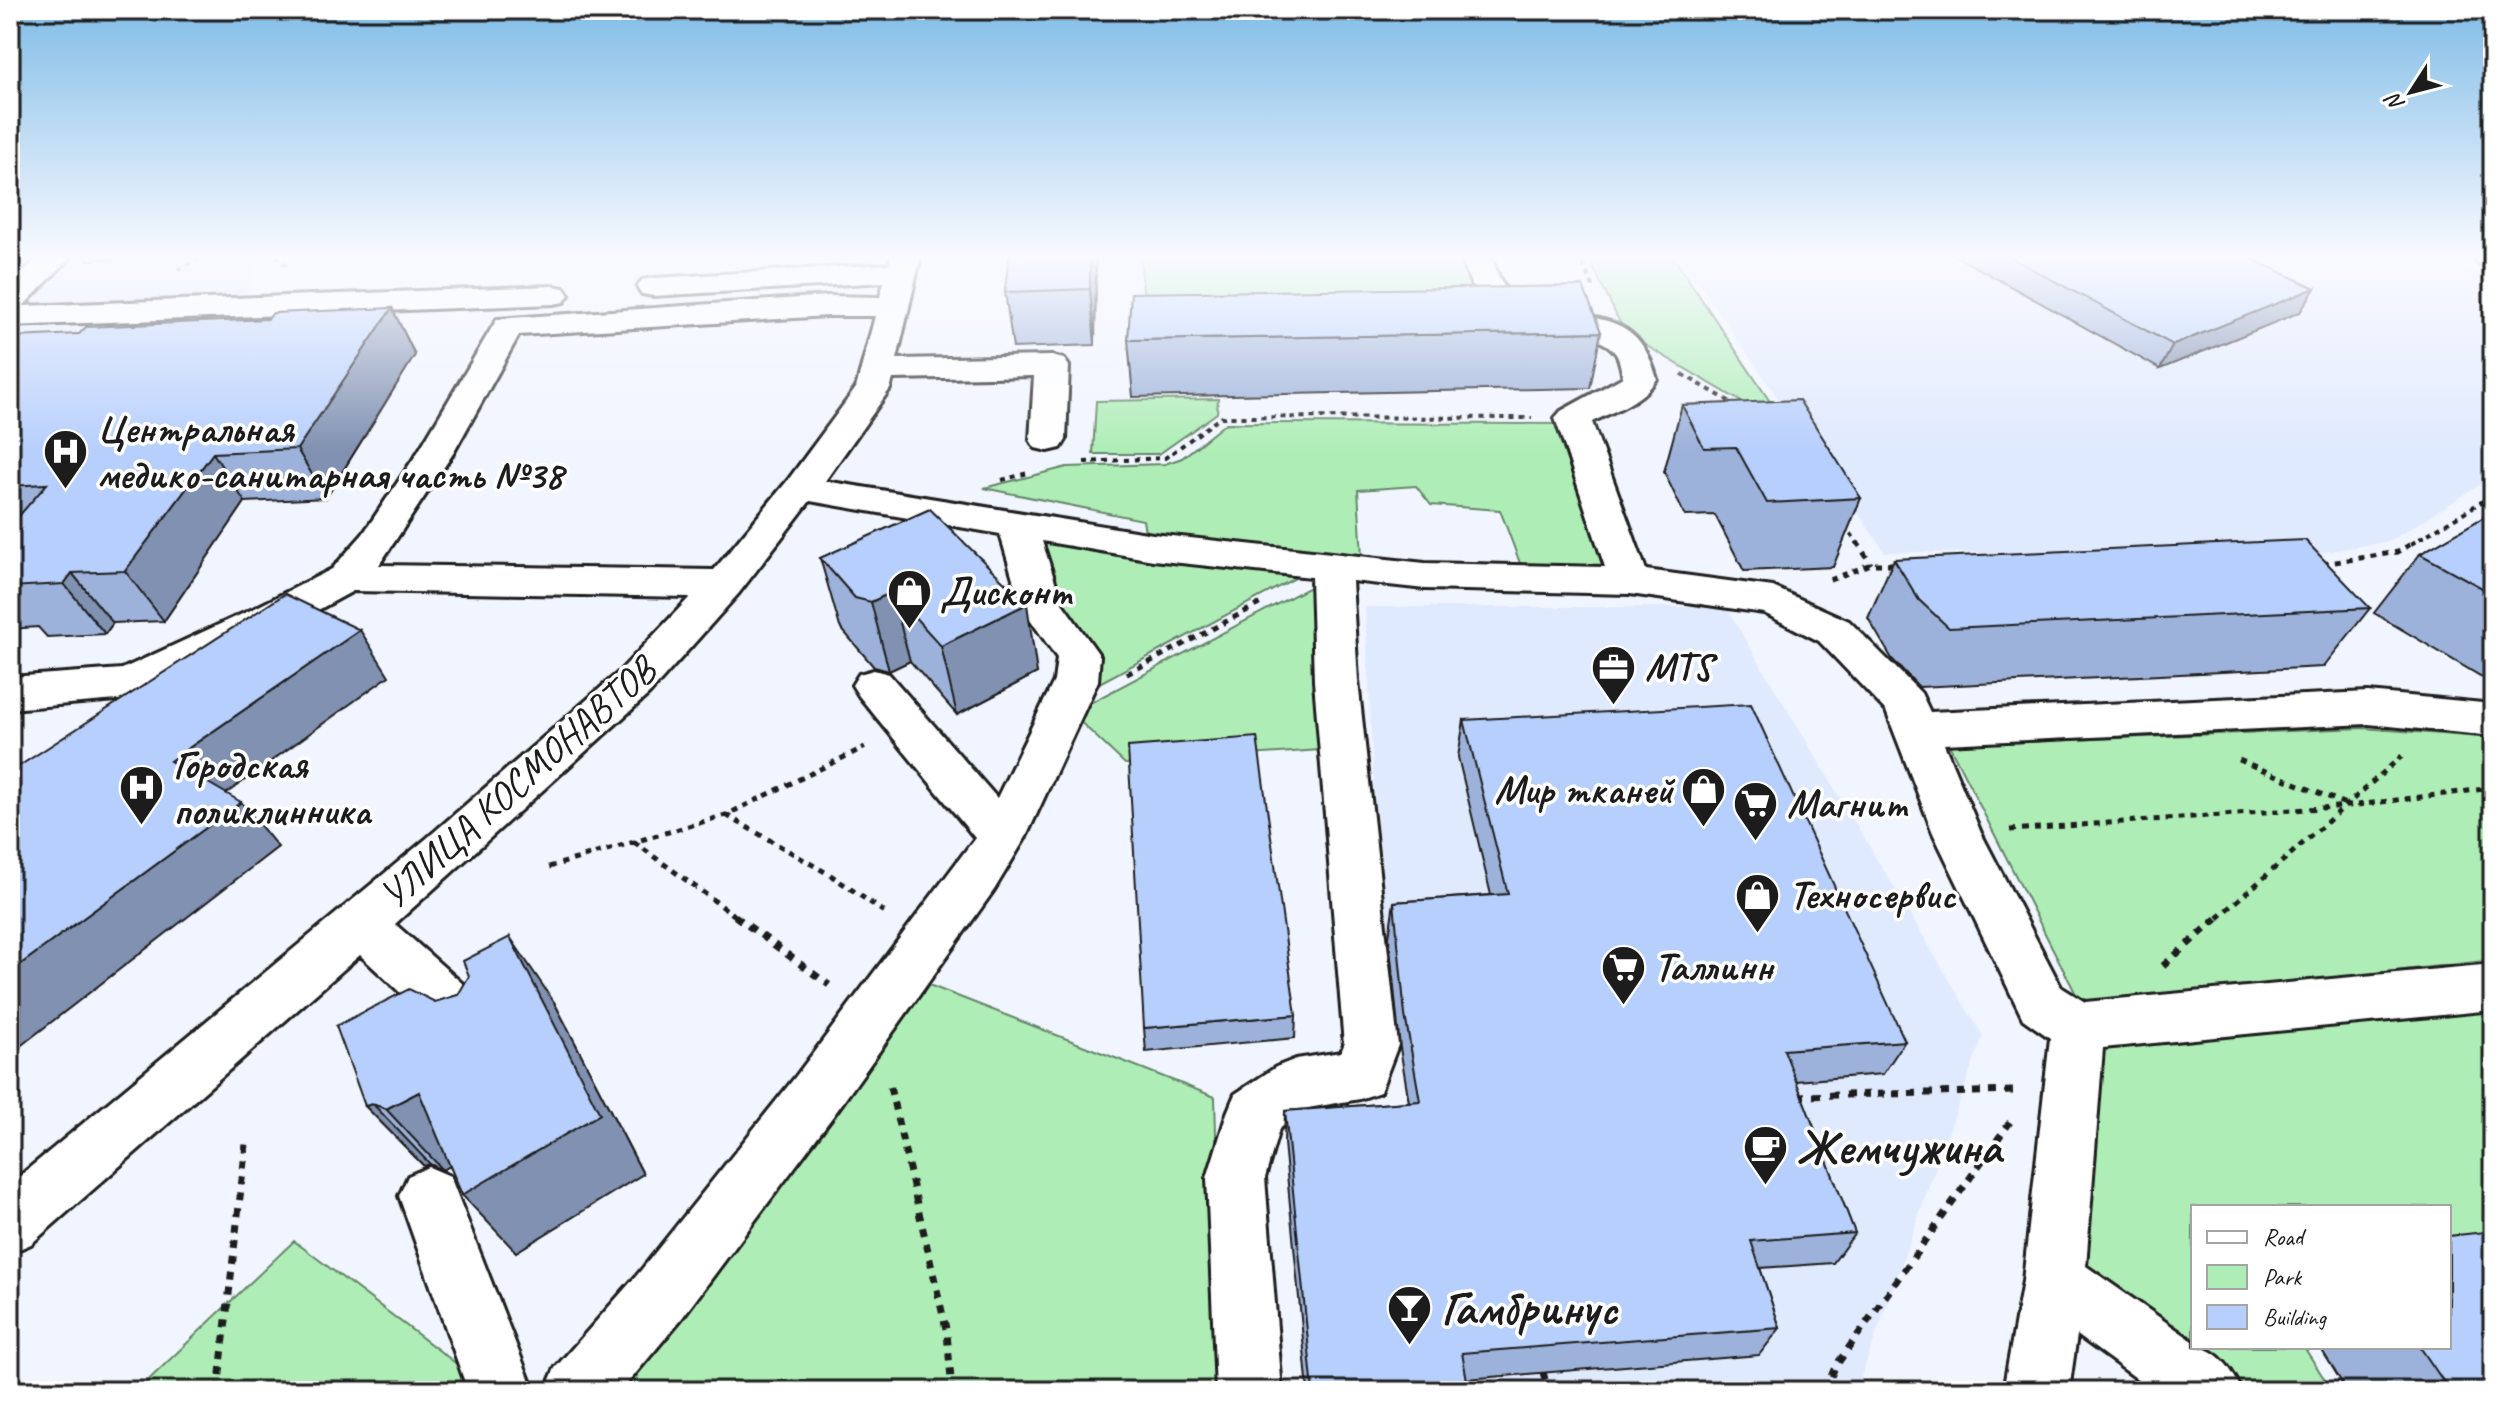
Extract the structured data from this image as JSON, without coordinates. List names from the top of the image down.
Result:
{
  "streets": {
    "street": ["УЛИЦА КОСМОНАВТОВ"]
  },
  "places": {
    "hospital": ["Центральная медико-санитарная часть №38", "Городская поликлинника"],
    "shop": ["Дисконт", "Мир тканей", "Техносервис"],
    "office": ["MTS"],
    "supermarket": ["Магнит", "Таллинн"],
    "cafe": ["Жемчужина"],
    "bar": ["Гамбринус"]
  },
  "legend": ["Road", "Park", "Building"],
  "north": "bottom left"
}
